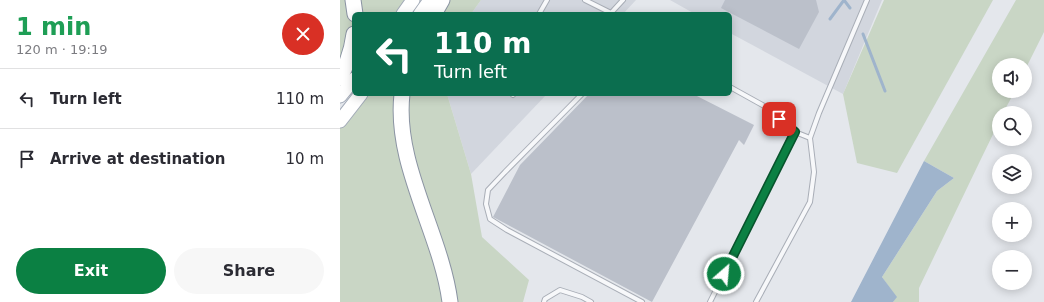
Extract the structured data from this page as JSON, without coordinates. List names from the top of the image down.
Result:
{
  "page": {
    "heading": ["1 min", "120 m · 19:19"],
    "turn": ["110 m", "Turn left"],
    "map_buttons": ["+", "−"],
    "list": [
      {
        "name": "Turn left",
        "value": "110 m"
      },
      {
        "name": "Arrive at destination",
        "value": "10 m"
      }
    ],
    "buttons": ["Exit", "Share"]
  }
}
